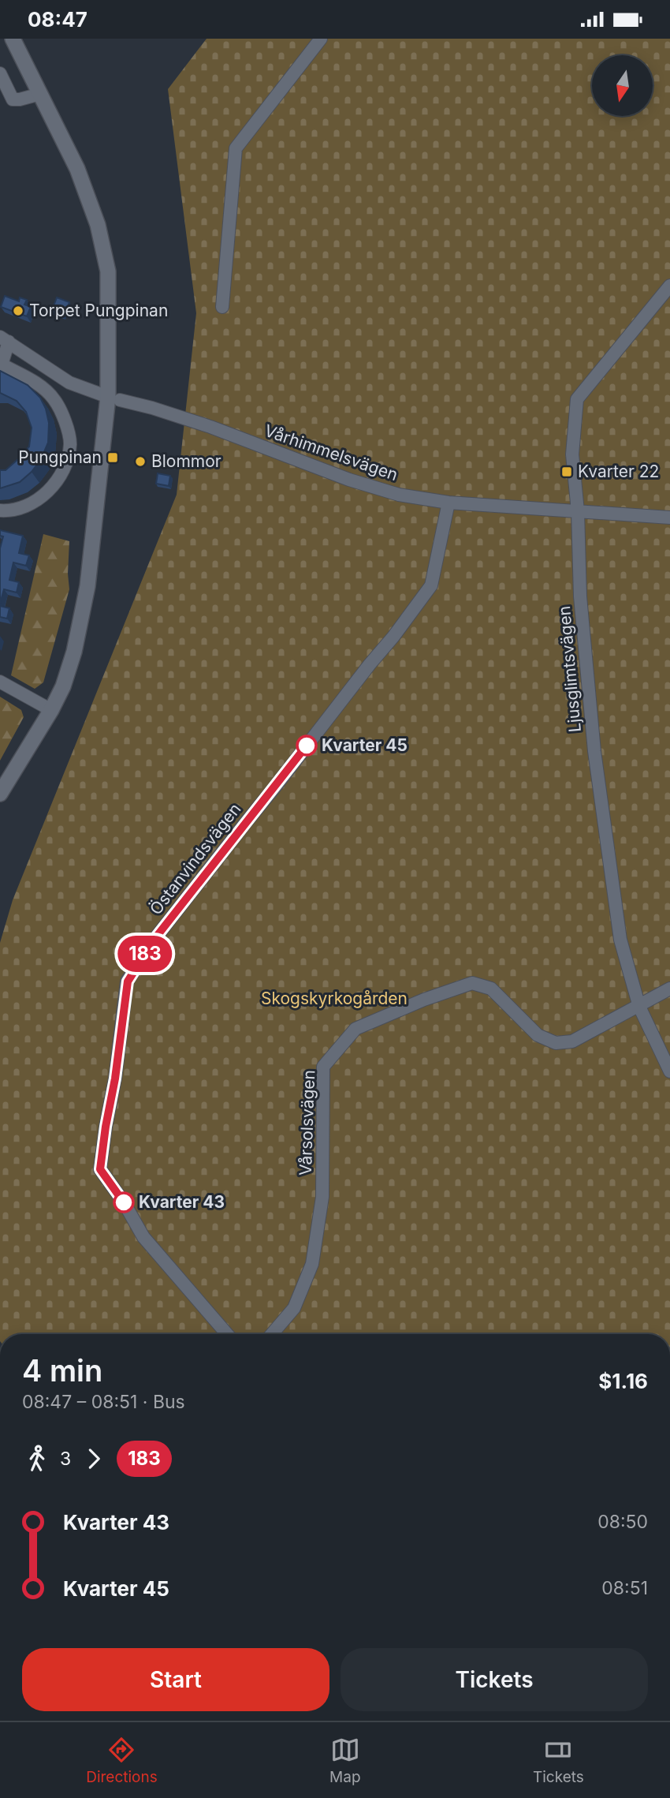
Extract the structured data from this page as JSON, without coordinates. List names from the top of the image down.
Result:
{
  "streets": {
    "street": [
      "Vårhimmelsvägen",
      "Ljusglimtsvägen",
      "Östanvindsvägen",
      "Vårsolsvägen"
    ]
  },
  "crossings": [
    ["Vårhimmelsvägen", "Ljusglimtsvägen"],
    ["Vårhimmelsvägen", "Östanvindsvägen"],
    ["Ljusglimtsvägen", "Vårsolsvägen"]
  ],
  "parks": ["Skogskyrkogården"],
  "places": {
    "other": [
      "Torpet Pungpinan",
      "Blommor",
      "Kvarter 45",
      "Kvarter 43"
    ],
    "transit": ["Pungpinan", "Kvarter 22"]
  },
  "lines": ["bus line 183"],
  "north": "bottom",
  "page": {
    "status": "08:47",
    "on_map": "183",
    "heading": ["4 min", "08:47 – 08:51 · Bus", "$1.16"],
    "legs": ["3", "183"],
    "list": [
      {
        "name": "Kvarter 43",
        "value": "08:50"
      },
      {
        "name": "Kvarter 45",
        "value": "08:51"
      }
    ],
    "buttons": ["Start", "Tickets"],
    "tabs": ["Directions", "Map", "Tickets"]
  }
}
